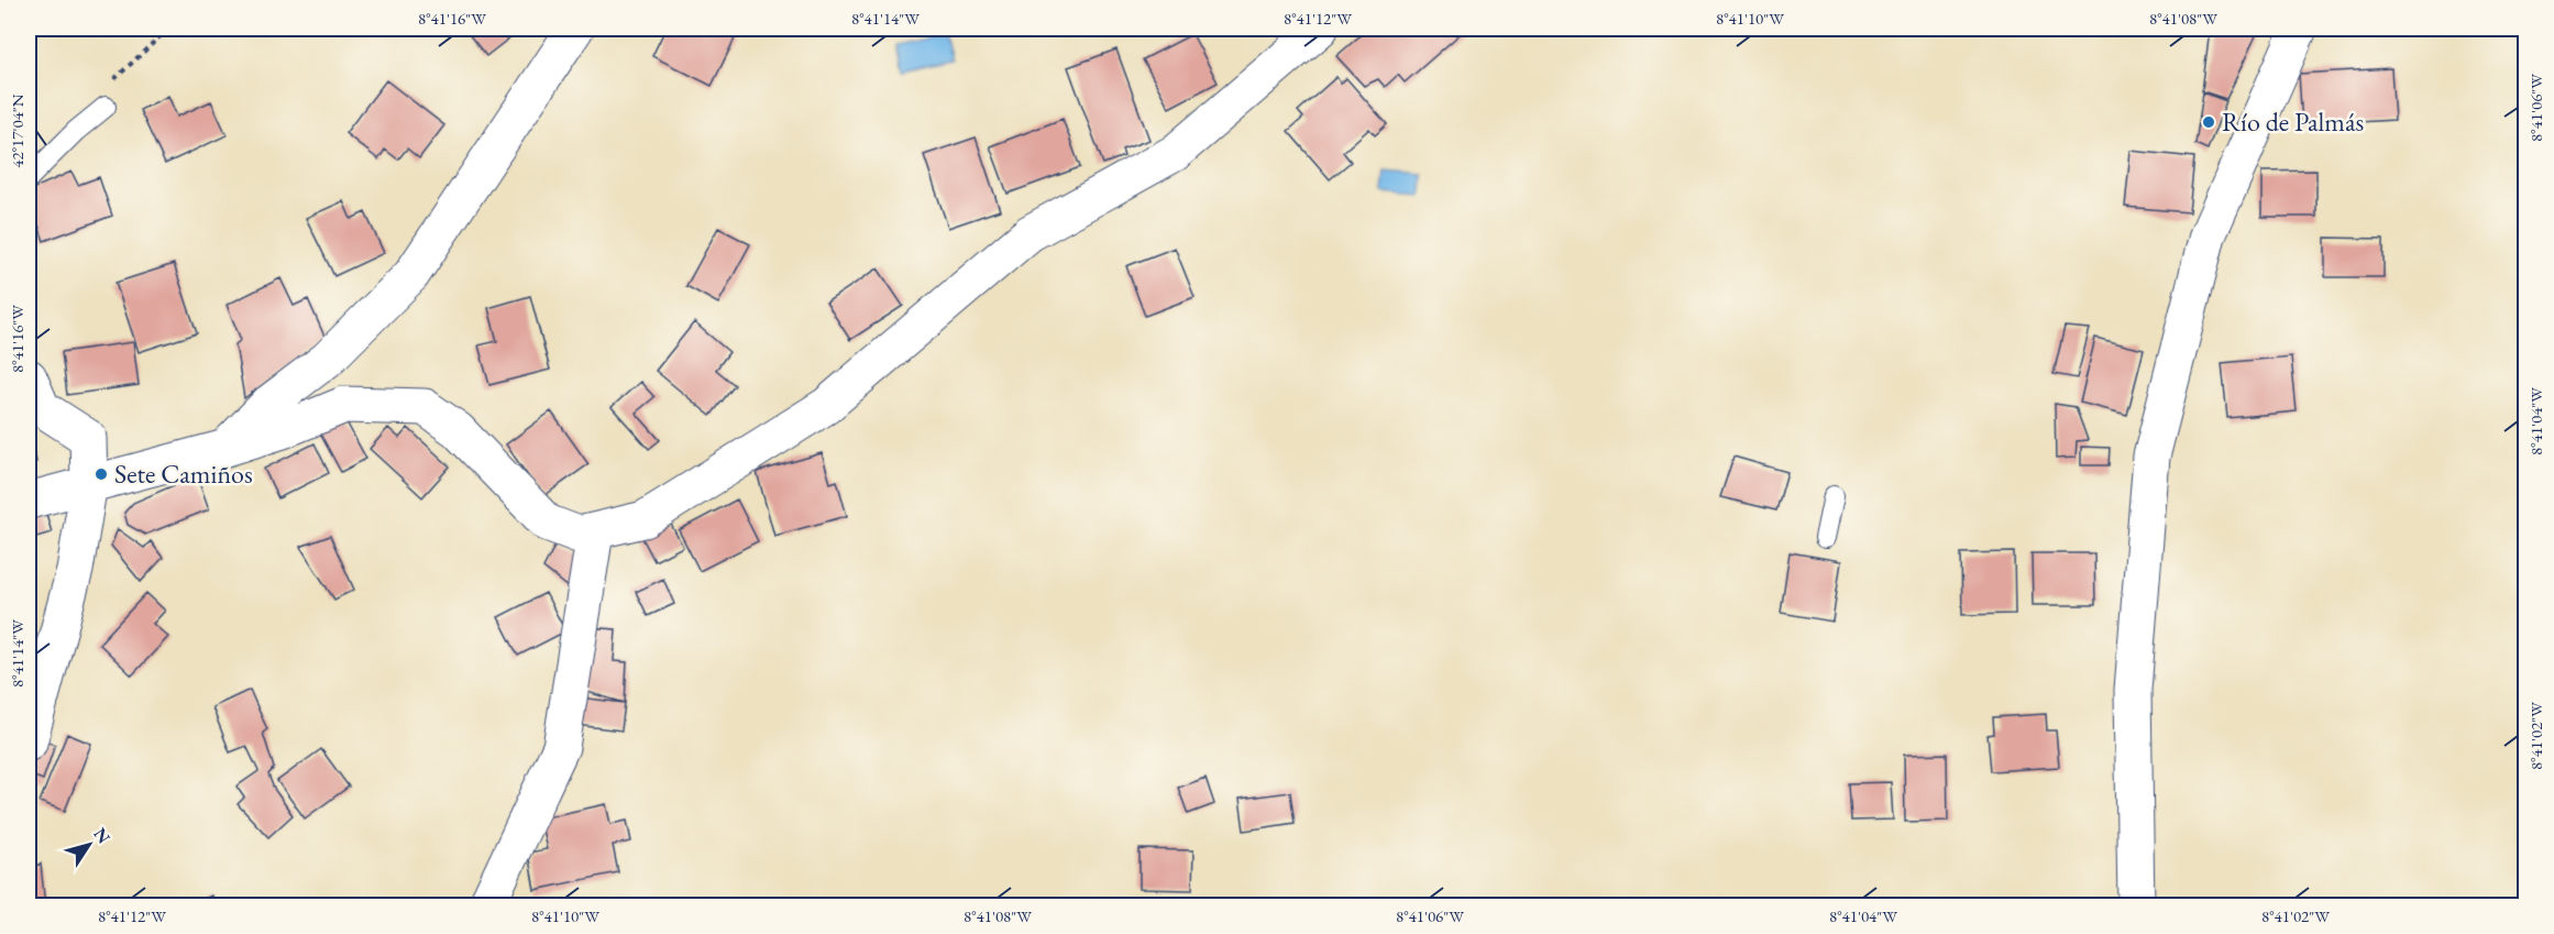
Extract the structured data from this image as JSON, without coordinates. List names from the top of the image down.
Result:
{
  "places": ["Río de Palmás", "Sete Camiños"],
  "north": "top right",
  "coordinates": [
    "8°41'16\"W",
    "8°41'14\"W",
    "8°41'12\"W",
    "8°41'10\"W",
    "8°41'08\"W",
    "8°41'06\"W",
    "42°17'04\"N",
    "8°41'04\"W",
    "8°41'02\"W"
  ]
}
